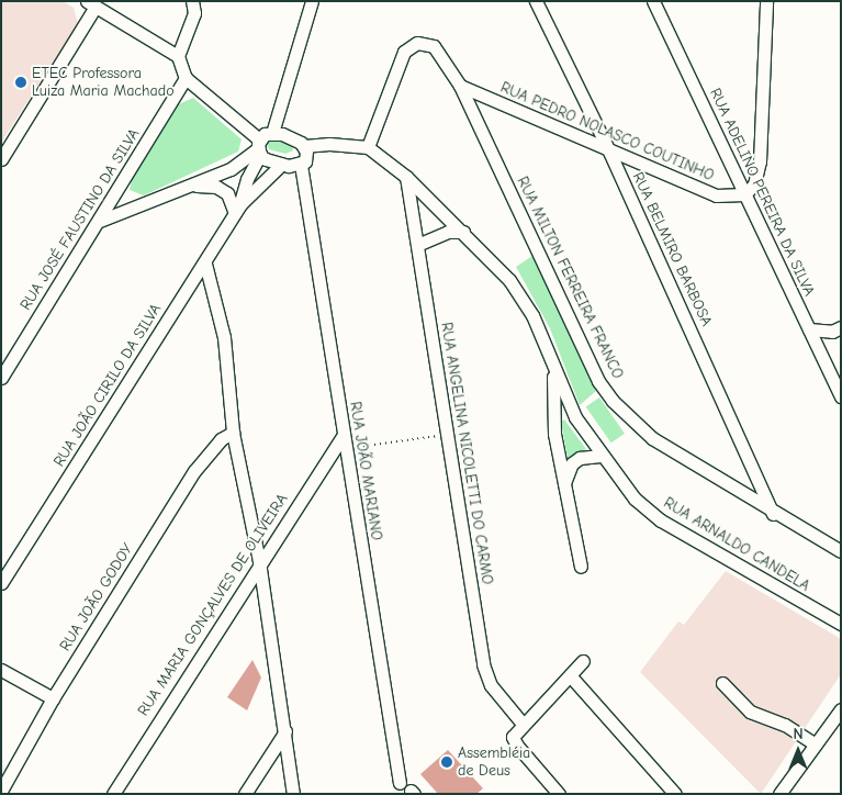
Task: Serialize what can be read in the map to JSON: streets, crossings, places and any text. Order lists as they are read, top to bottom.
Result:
{
  "streets": {
    "street": [
      "RUA PEDRO NOLASCO COUTINHO",
      "RUA ADELINO PEREIRA DA SILVA",
      "RUA JOSÉ FAUSTINO DA SILVA",
      "RUA BELMIRO BARBOSA",
      "RUA MILTON FERREIRA FRANCO",
      "RUA JOÃO CIRILO DA SILVA",
      "RUA ANGELINA NICOLETTI DO CARMO",
      "RUA JOÃO MARIANO",
      "RUA ARNALDO CANDELA",
      "RUA JOÃO GODOY",
      "RUA MARIA GONÇALVES DE OLIVEIRA"
    ]
  },
  "crossings": [
    ["RUA PEDRO NOLASCO COUTINHO", "RUA ADELINO PEREIRA DA SILVA"],
    ["RUA PEDRO NOLASCO COUTINHO", "RUA BELMIRO BARBOSA"],
    ["RUA PEDRO NOLASCO COUTINHO", "RUA MILTON FERREIRA FRANCO"],
    ["RUA BELMIRO BARBOSA", "RUA MILTON FERREIRA FRANCO"],
    ["RUA MILTON FERREIRA FRANCO", "RUA ARNALDO CANDELA"],
    ["RUA ANGELINA NICOLETTI DO CARMO", "RUA ARNALDO CANDELA"],
    ["RUA JOÃO MARIANO", "RUA MARIA GONÇALVES DE OLIVEIRA"]
  ],
  "places": ["ETEC Professora Luiza Maria Machado", "Assembléia de Deus"],
  "north": "top"
}
